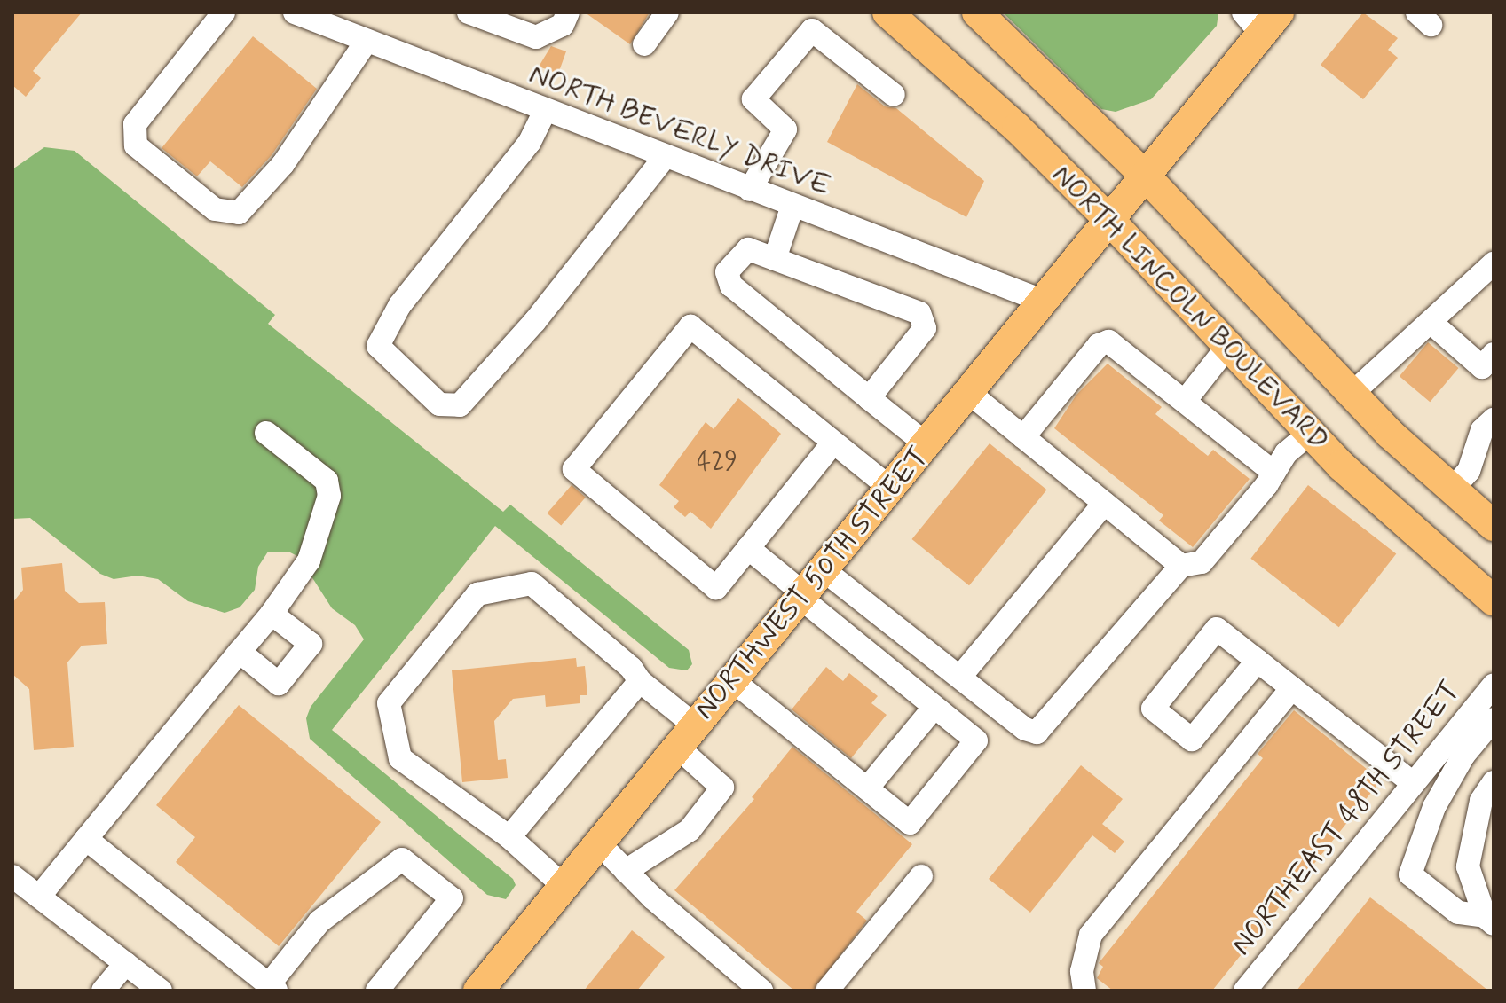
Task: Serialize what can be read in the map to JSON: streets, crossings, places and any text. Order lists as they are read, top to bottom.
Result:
{
  "streets": {
    "main road": ["NORTH LINCOLN BOULEVARD", "NORTHWEST 50TH STREET"],
    "street": ["NORTH BEVERLY DRIVE", "NORTHEAST 48TH STREET"]
  },
  "crossings": [
    ["NORTH BEVERLY DRIVE", "NORTHWEST 50TH STREET"],
    ["NORTH LINCOLN BOULEVARD", "NORTHWEST 50TH STREET"]
  ],
  "house_numbers": ["429"]
}
